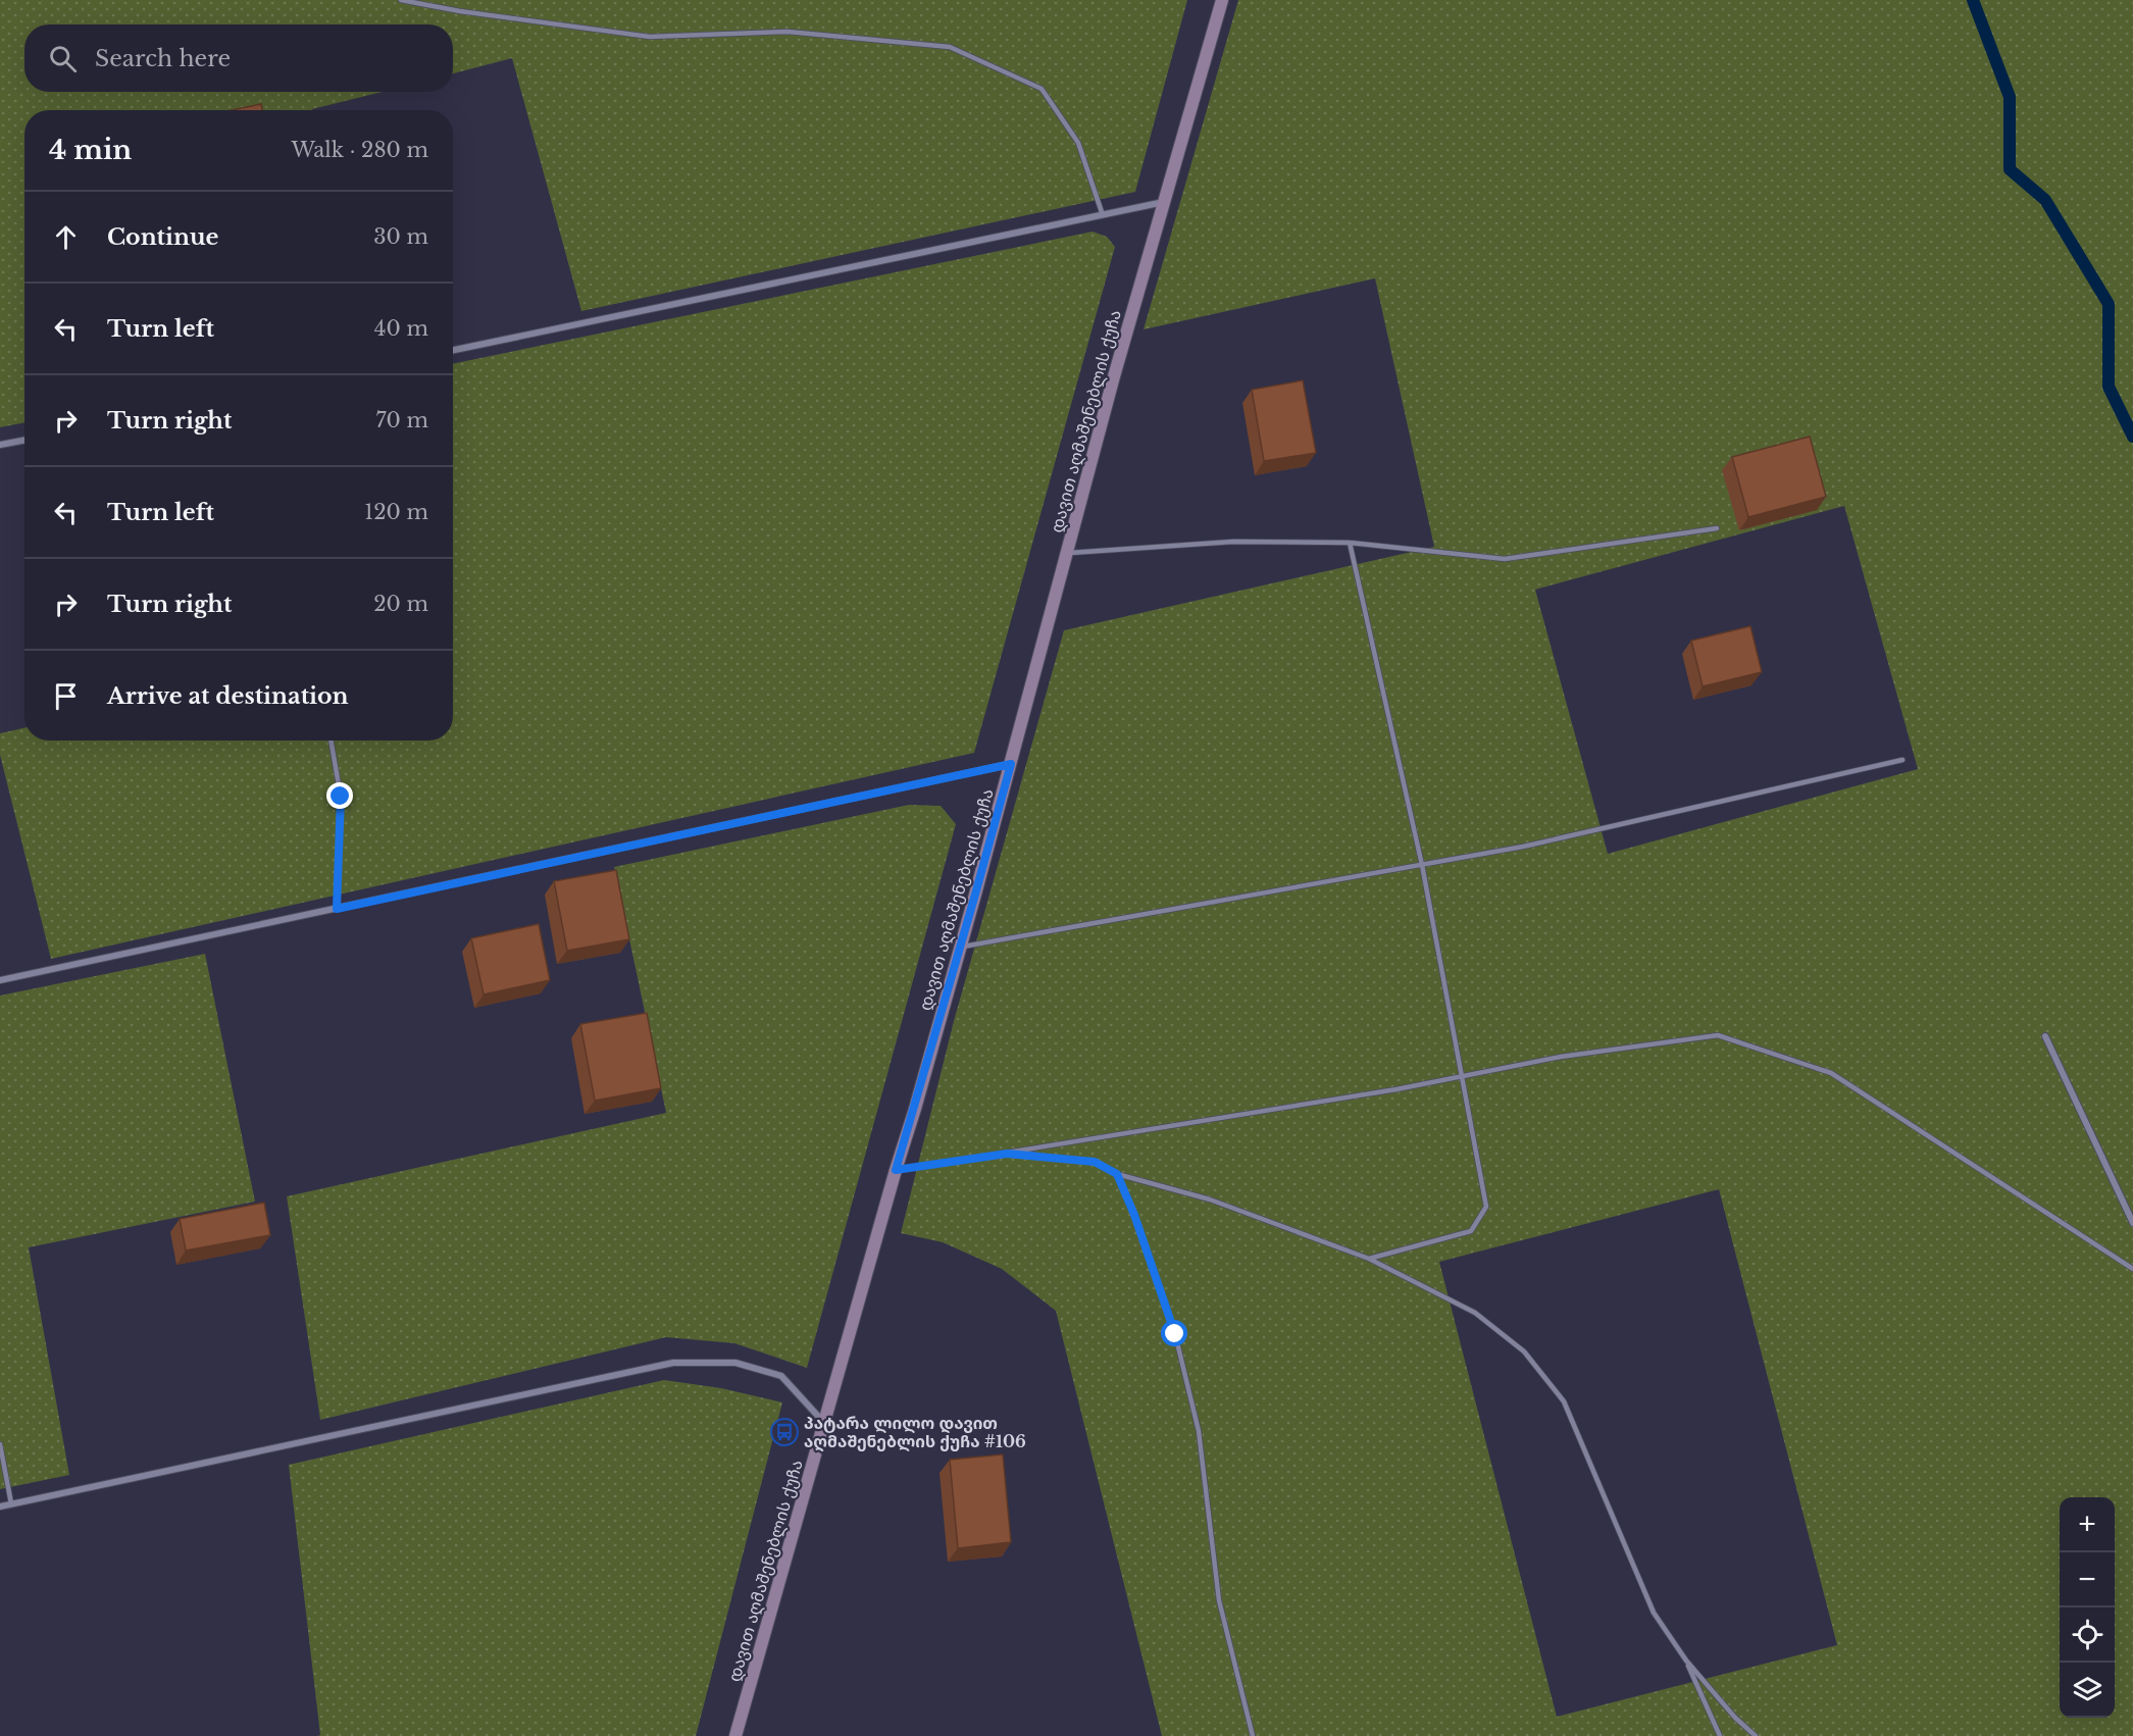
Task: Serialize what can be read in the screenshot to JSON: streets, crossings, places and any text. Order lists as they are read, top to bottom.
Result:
{
  "streets": {
    "street": ["დავით აღმაშენებლის ქუჩა"]
  },
  "places": {
    "bus stop": ["პატარა ლილო დავით აღმაშენებლის ქუჩა #106"]
  },
  "page": {
    "search": "Search here",
    "heading": ["4 min", "Walk · 280 m"],
    "list": [
      ["Continue", "30 m"],
      ["Turn left", "40 m"],
      ["Turn right", "70 m"],
      ["Turn left", "120 m"],
      ["Turn right", "20 m"],
      "Arrive at destination"
    ],
    "map_buttons": ["+", "−"]
  }
}
